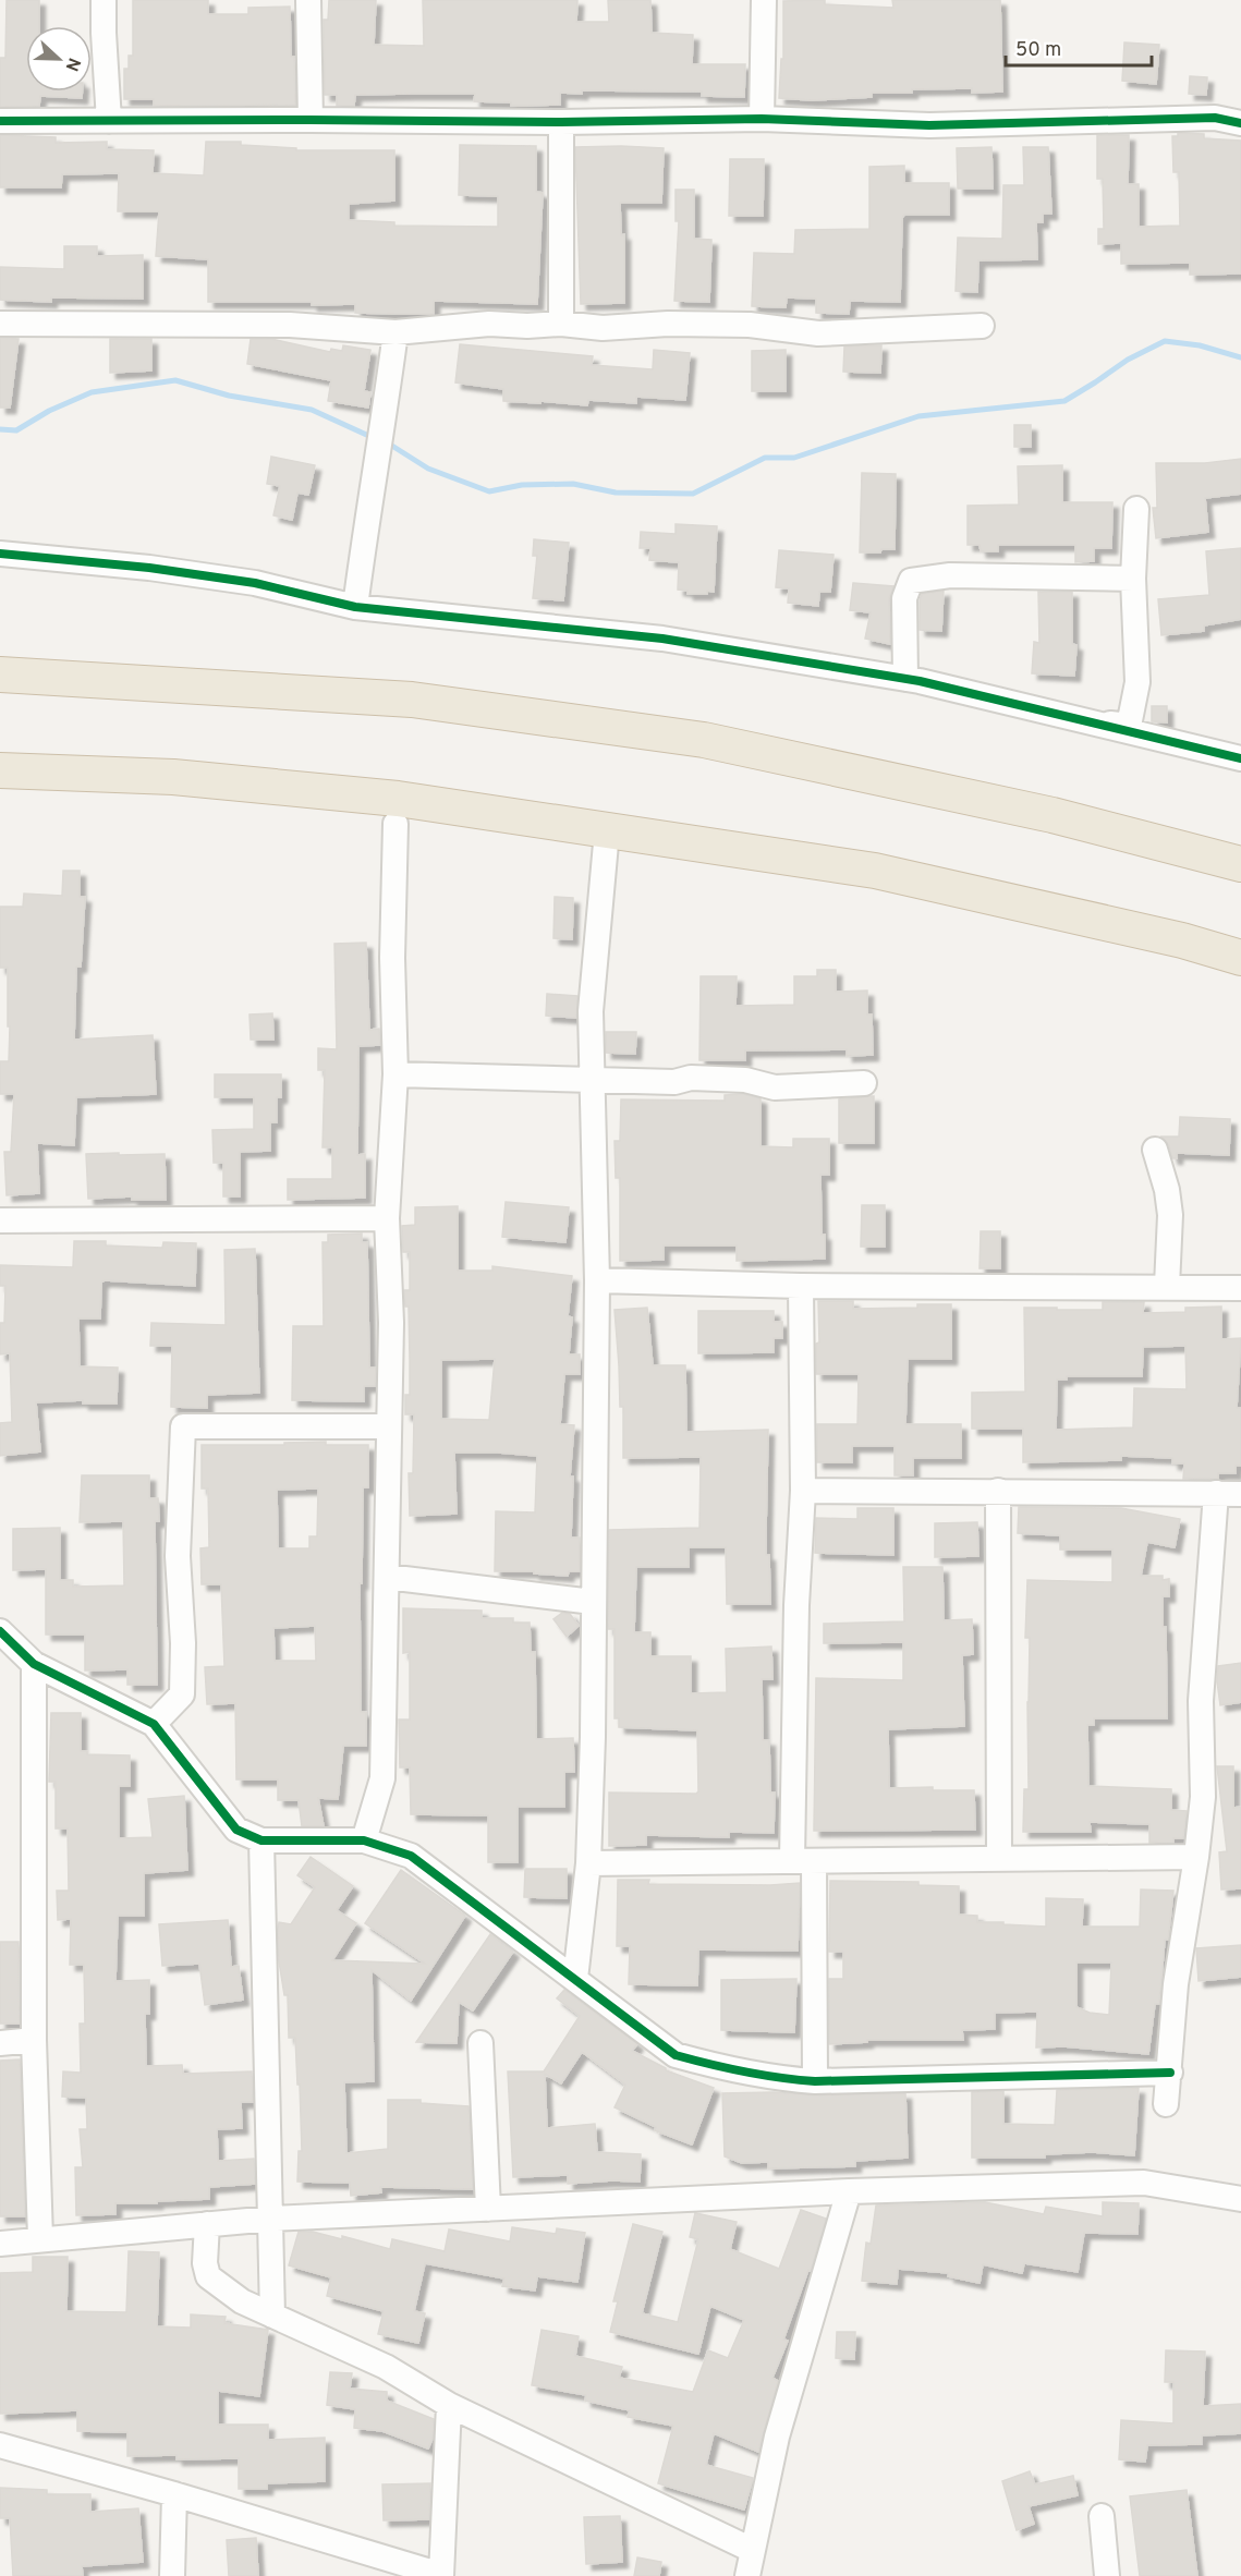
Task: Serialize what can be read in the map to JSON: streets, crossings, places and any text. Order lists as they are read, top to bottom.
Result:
{
  "scale_bar": "50 m",
  "north": "right"
}
